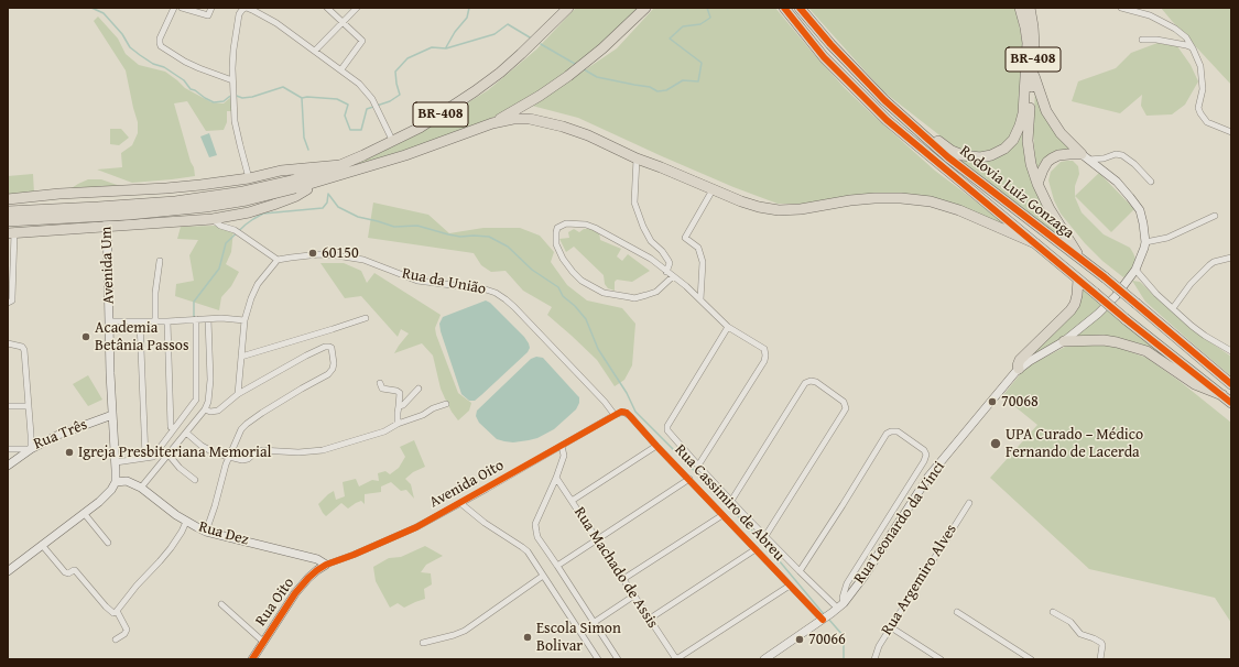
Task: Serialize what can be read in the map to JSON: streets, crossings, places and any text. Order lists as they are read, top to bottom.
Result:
{
  "streets": {
    "highway": ["BR-408", "Rodovia Luiz Gonzaga"],
    "street": [
      "Avenida Um",
      "Rua da União",
      "Rua Três",
      "Avenida Oito",
      "Rua Cassimiro de Abreu",
      "Rua Leonardo da Vinci",
      "Rua Dez",
      "Rua Machado de Assis",
      "Rua Argemiro Alves",
      "Rua Oito"
    ]
  },
  "crossings": [
    ["BR-408", "Rodovia Luiz Gonzaga"],
    ["Avenida Um", "Rua Três"],
    ["Rua da União", "Avenida Oito"],
    ["Rua da União", "Rua Cassimiro de Abreu"],
    ["Avenida Oito", "Rua Cassimiro de Abreu"],
    ["Avenida Oito", "Rua Dez"],
    ["Avenida Oito", "Rua Oito"],
    ["Rua Cassimiro de Abreu", "Rua Leonardo da Vinci"],
    ["Rua Dez", "Rua Oito"]
  ],
  "places": [
    "60150",
    "Academia Betânia Passos",
    "70068",
    "UPA Curado – Médico Fernando de Lacerda",
    "Igreja Presbiteriana Memorial",
    "Escola Simon Bolivar",
    "70066"
  ]
}
